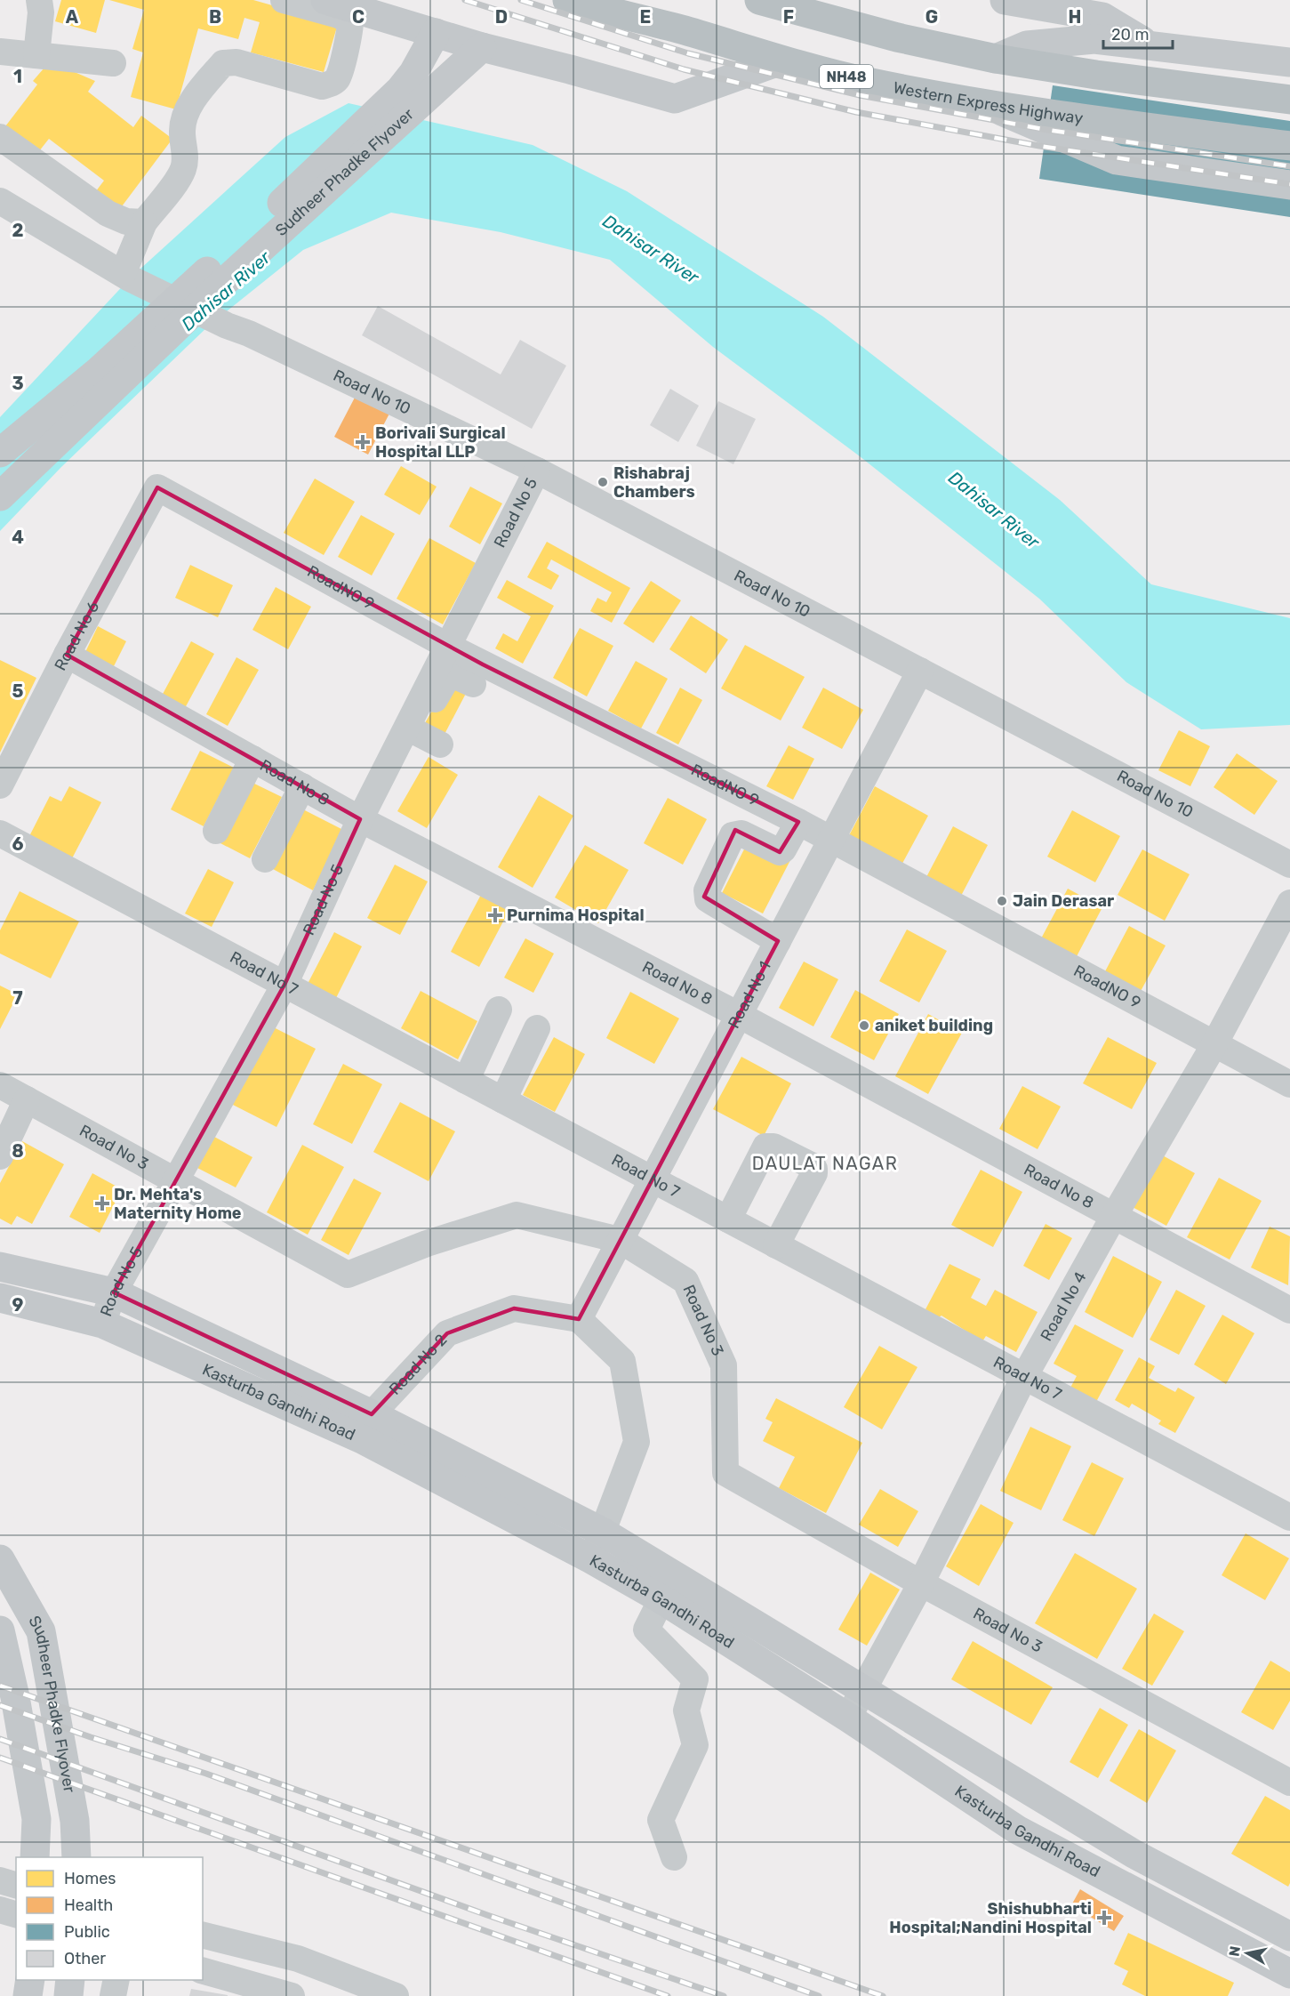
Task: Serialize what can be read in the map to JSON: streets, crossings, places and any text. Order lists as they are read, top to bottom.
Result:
{
  "streets": {
    "highway": ["NH48", "Western Express Highway"],
    "main road": ["Sudheer Phadke Flyover", "Kasturba Gandhi Road"],
    "street": [
      "Road No 10",
      "Road No 5",
      "RoadNO 9",
      "Road No 6",
      "Road No 8",
      "Road No 7",
      "Road No 1",
      "Road No 3",
      "Road No 4",
      "Road No 2"
    ]
  },
  "crossings": [
    ["Road No 10", "Road No 5"],
    ["Road No 10", "Road No 1"],
    ["Road No 5", "RoadNO 9"],
    ["Road No 5", "Road No 8"],
    ["Road No 5", "Road No 7"],
    ["Road No 5", "Road No 3"],
    ["Road No 5", "Kasturba Gandhi Road"],
    ["RoadNO 9", "Road No 6"],
    ["RoadNO 9", "Road No 1"],
    ["RoadNO 9", "Road No 4"],
    ["Road No 6", "Road No 8"],
    ["Road No 8", "Road No 1"],
    ["Road No 8", "Road No 4"],
    ["Road No 7", "Road No 1"],
    ["Road No 7", "Road No 4"],
    ["Road No 1", "Road No 3"],
    ["Road No 1", "Road No 2"],
    ["Road No 3", "Road No 4"],
    ["Road No 4", "Kasturba Gandhi Road"],
    ["Road No 2", "Kasturba Gandhi Road"]
  ],
  "districts": ["DAULAT NAGAR"],
  "water": ["Dahisar River"],
  "places": {
    "health": [
      "Borivali Surgical Hospital LLP",
      "Purnima Hospital",
      "Dr. Mehta's Maternity Home",
      "Shishubharti Hospital;Nandini Hospital"
    ],
    "other": ["Rishabraj Chambers", "Jain Derasar", "aniket building"]
  },
  "legend": [
    "Homes",
    "Health",
    "Public",
    "Other"
  ],
  "scale_bar": "20 m",
  "north": "left",
  "grid": {
    "columns": [
      "A",
      "B",
      "C",
      "D",
      "E",
      "F",
      "G",
      "H"
    ],
    "rows": [
      "1",
      "2",
      "3",
      "4",
      "5",
      "6",
      "7",
      "8",
      "9"
    ]
  }
}
